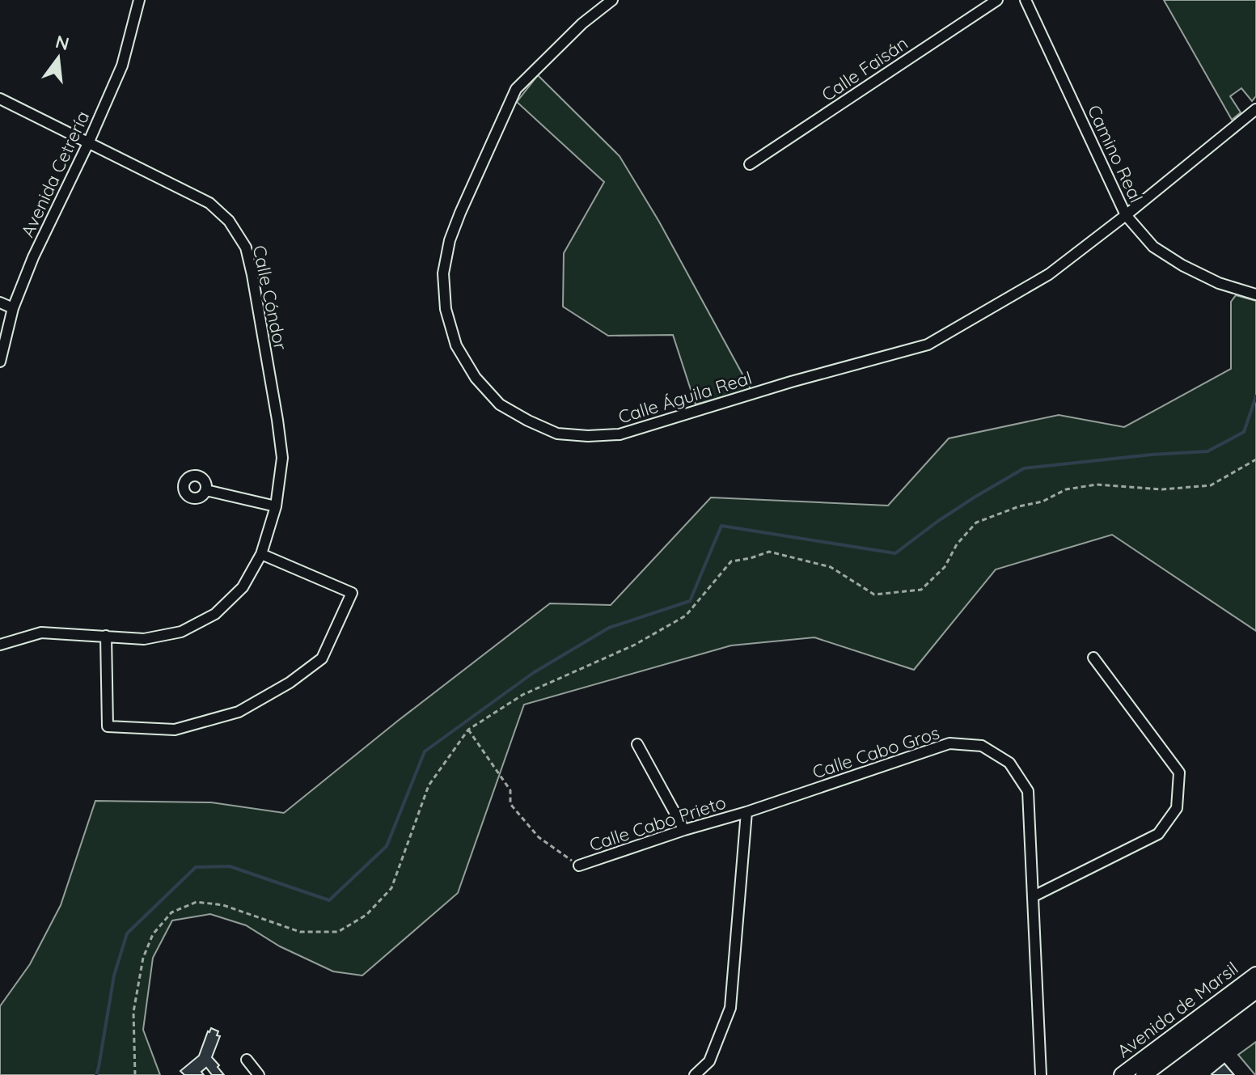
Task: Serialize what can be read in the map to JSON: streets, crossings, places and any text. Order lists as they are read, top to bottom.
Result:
{
  "streets": {
    "street": [
      "Calle Faisán",
      "Camino Real",
      "Avenida Cetrería",
      "Calle Cóndor",
      "Calle Águila Real",
      "Calle Cabo Gros",
      "Calle Cabo Prieto",
      "Avenida de Marsil"
    ]
  },
  "crossings": [
    ["Camino Real", "Calle Águila Real"],
    ["Avenida Cetrería", "Calle Cóndor"],
    ["Calle Cabo Gros", "Calle Cabo Prieto"]
  ],
  "north": "top"
}
